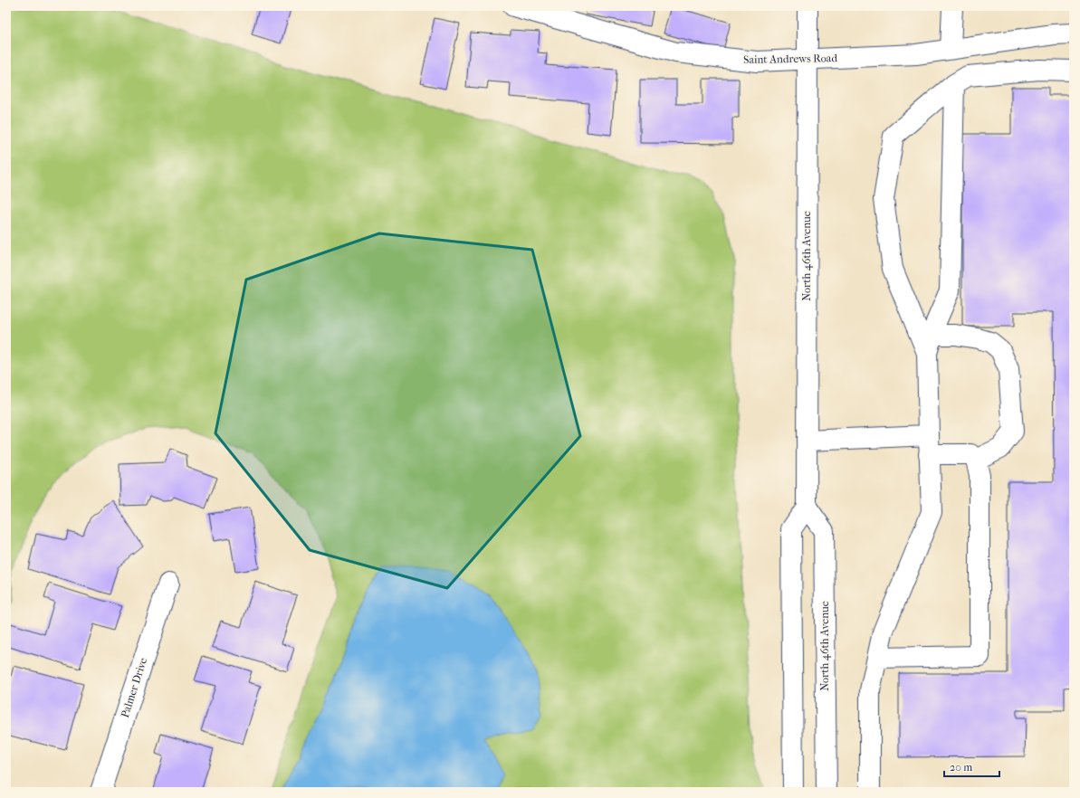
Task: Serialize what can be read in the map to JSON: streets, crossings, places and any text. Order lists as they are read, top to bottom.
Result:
{
  "streets": {
    "street": ["Saint Andrews Road", "North 46th Avenue", "Palmer Drive"]
  },
  "crossings": [
    ["Saint Andrews Road", "North 46th Avenue"]
  ],
  "scale_bar": "20 m"
}
